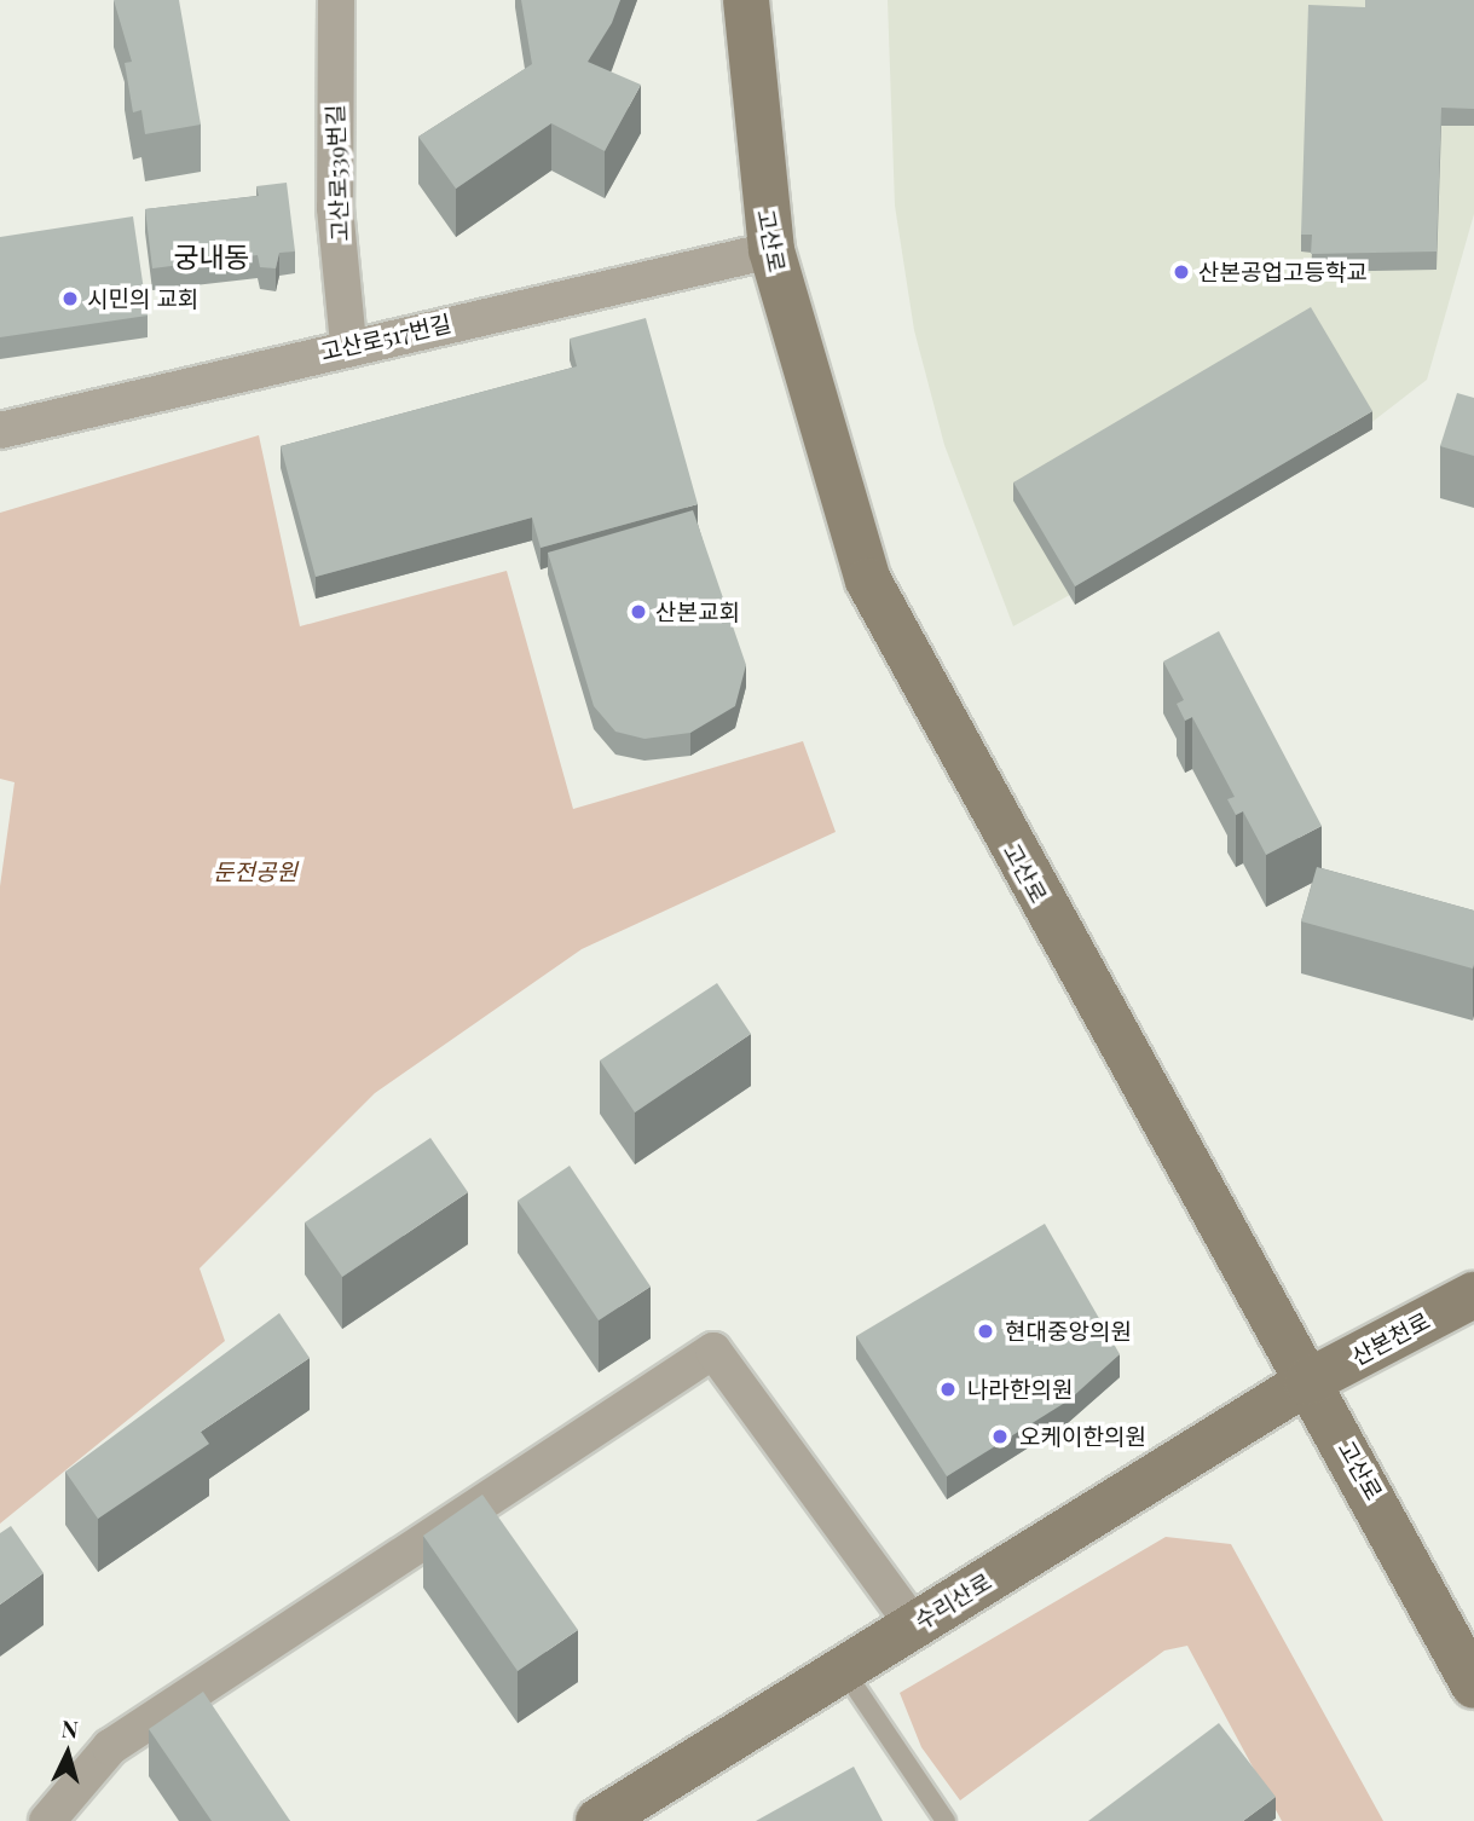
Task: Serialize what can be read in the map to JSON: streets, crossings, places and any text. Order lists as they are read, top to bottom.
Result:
{
  "streets": {
    "street": [
      "고산로539번길",
      "고산로",
      "고산로517번길",
      "산본천로",
      "수리산로"
    ]
  },
  "crossings": [
    ["고산로539번길", "고산로517번길"],
    ["고산로", "고산로517번길"],
    ["고산로", "산본천로"],
    ["고산로", "수리산로"],
    ["산본천로", "수리산로"]
  ],
  "districts": ["궁내동"],
  "parks": ["둔전공원"],
  "places": [
    "산본공업고등학교",
    "시민의 교회",
    "산본교회",
    "현대중앙의원",
    "나라한의원",
    "오케이한의원"
  ],
  "north": "top"
}
